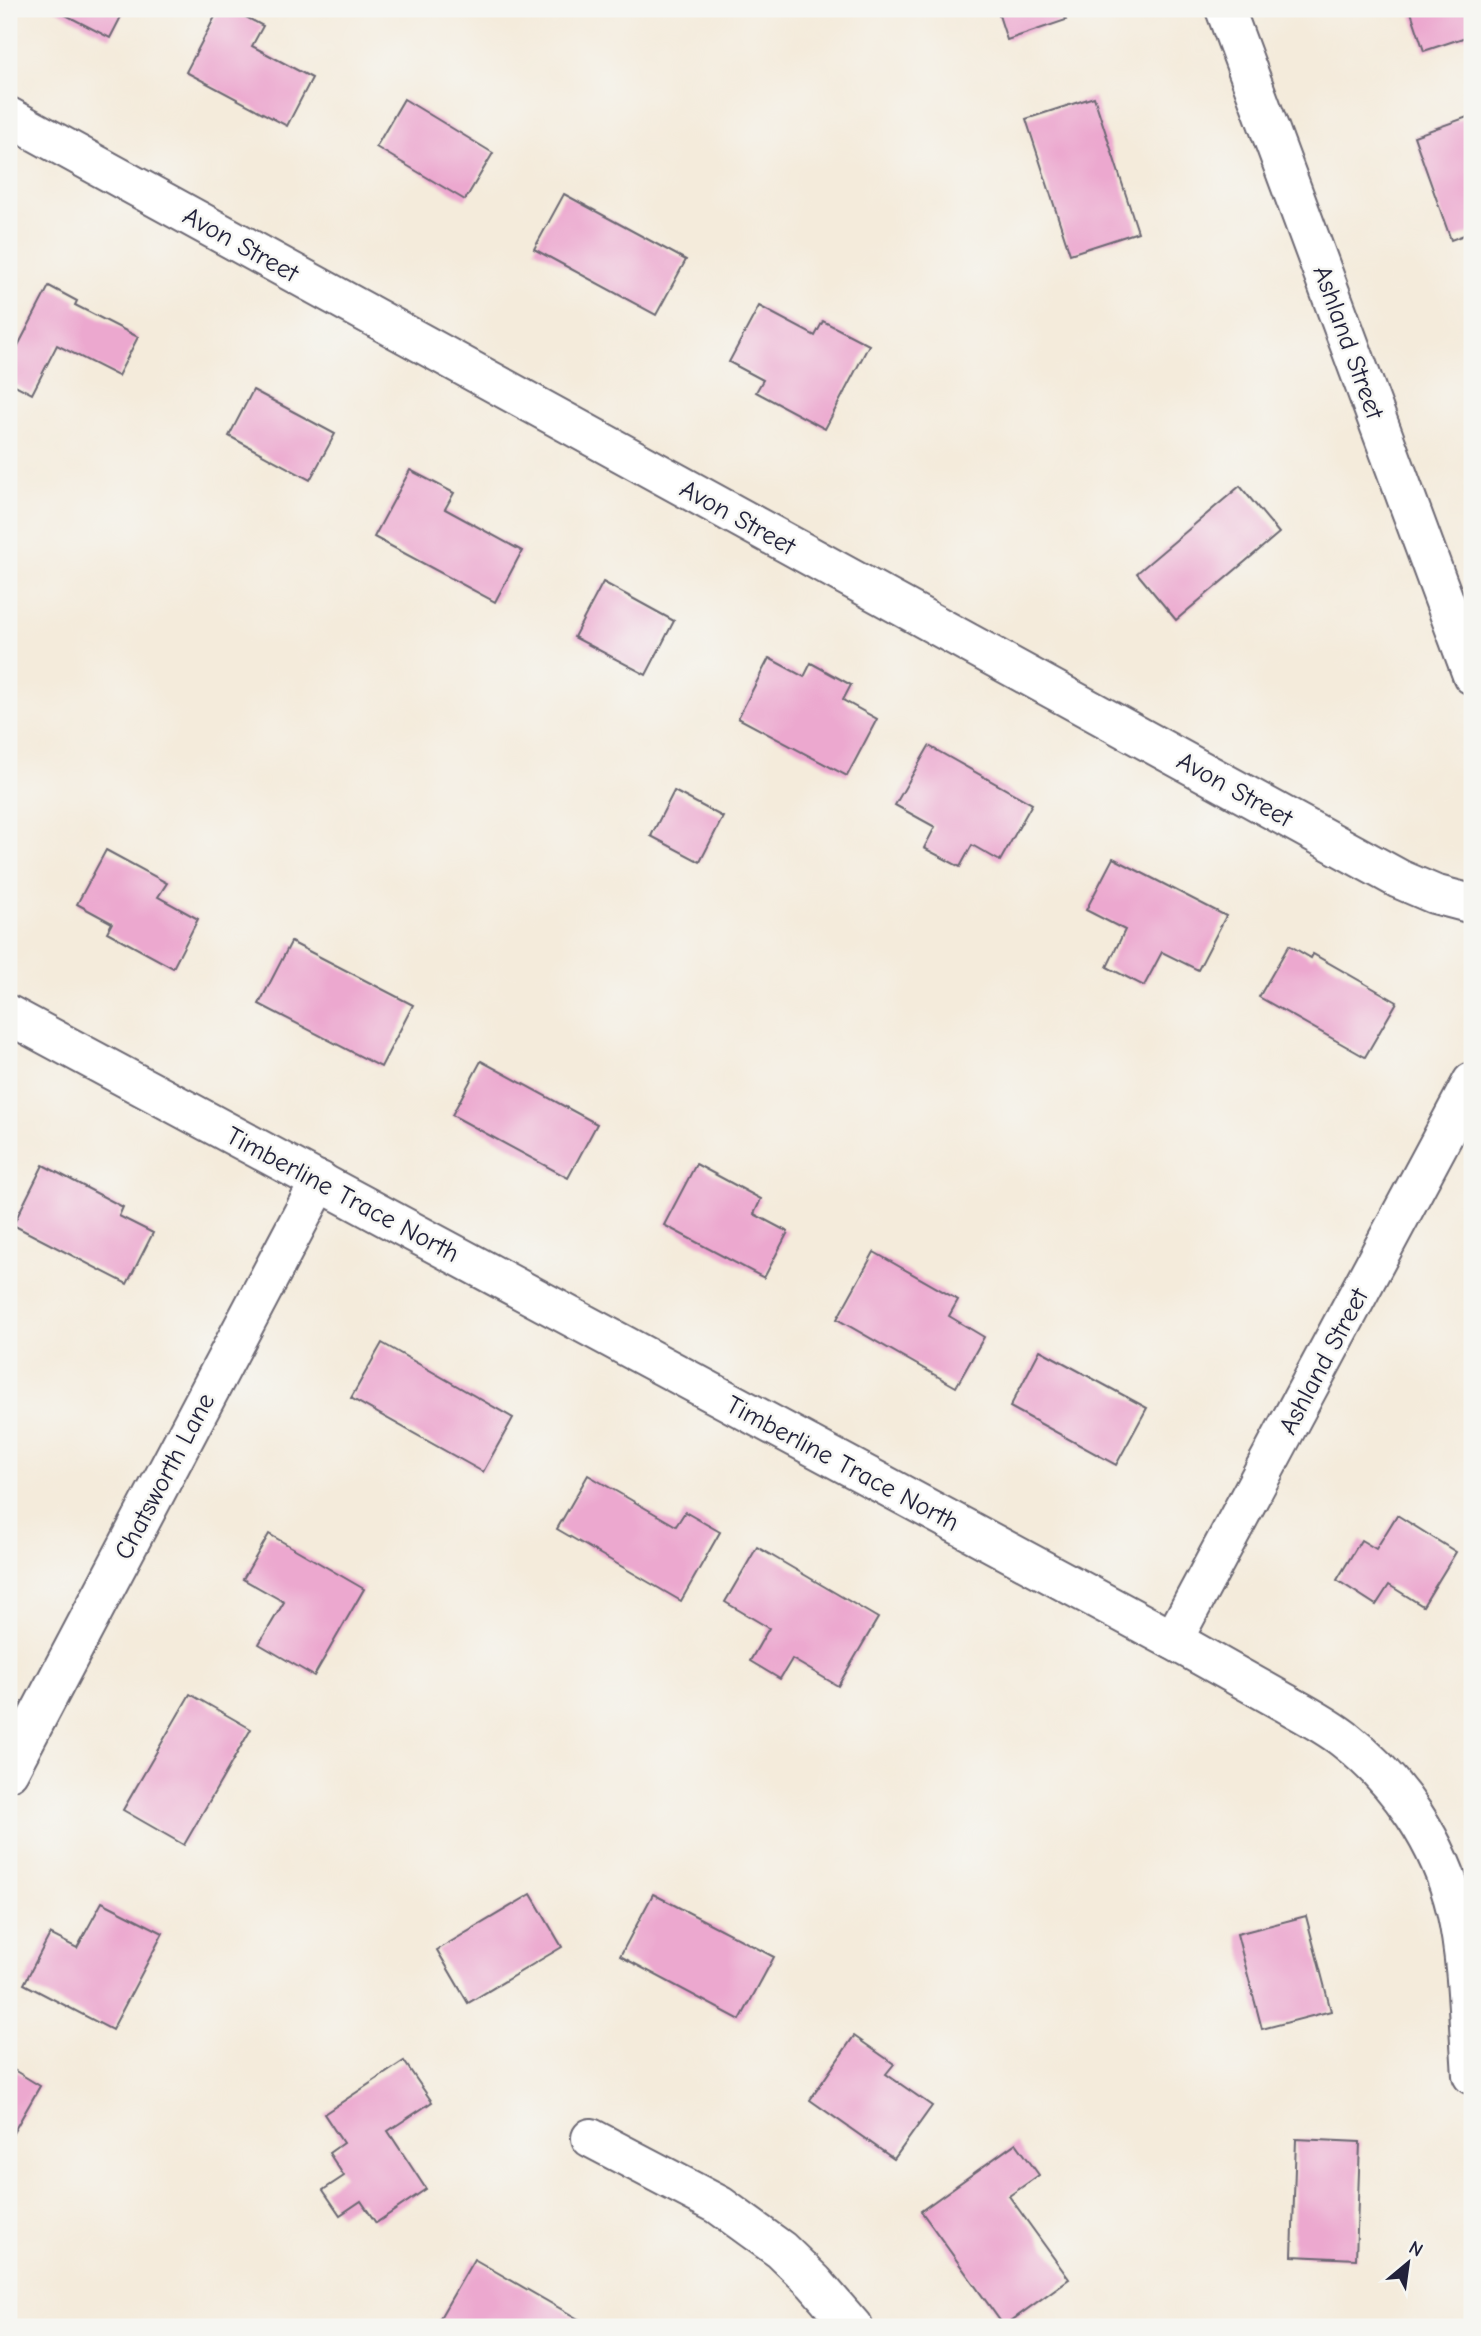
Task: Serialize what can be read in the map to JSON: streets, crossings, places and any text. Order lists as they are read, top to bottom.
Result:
{
  "streets": {
    "street": [
      "Avon Street",
      "Ashland Street",
      "Timberline Trace North",
      "Chatsworth Lane"
    ]
  },
  "crossings": [
    ["Ashland Street", "Timberline Trace North"],
    ["Timberline Trace North", "Chatsworth Lane"]
  ],
  "north": "top right"
}
